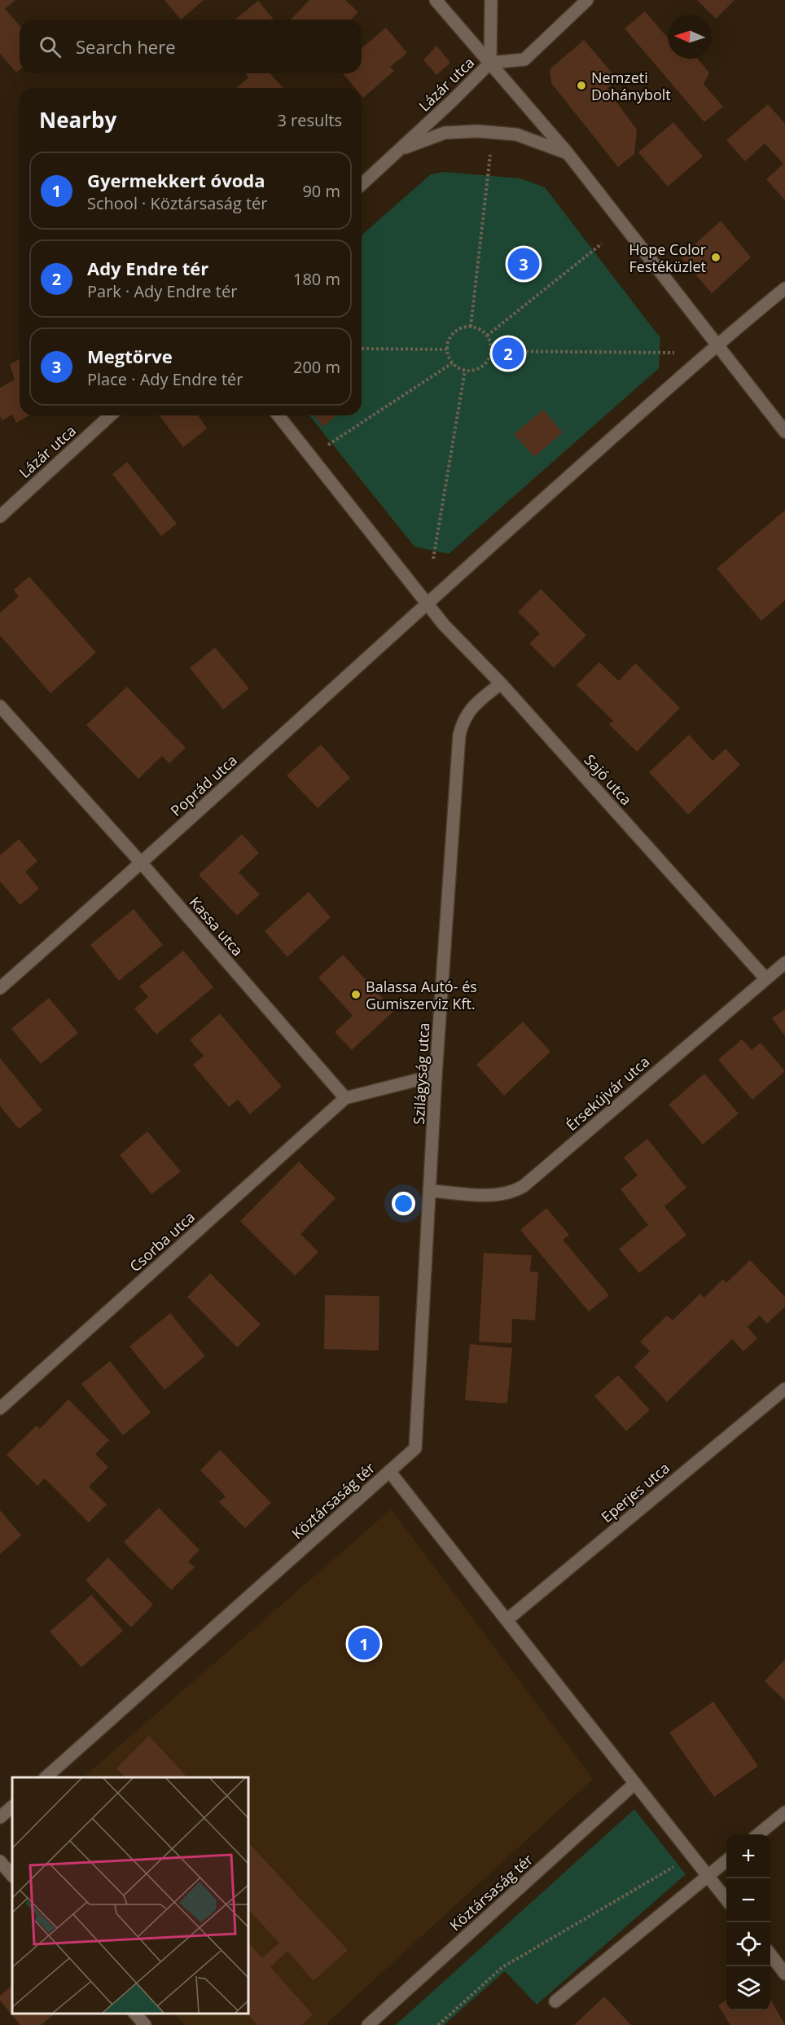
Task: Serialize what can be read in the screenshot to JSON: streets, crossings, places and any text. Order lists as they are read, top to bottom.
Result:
{
  "streets": {
    "street": [
      "Lázár utca",
      "Sajó utca",
      "Poprád utca",
      "Kassa utca",
      "Szilágyság utca",
      "Érsekújvár utca",
      "Csorba utca",
      "Eperjes utca",
      "Köztársaság tér"
    ]
  },
  "crossings": [
    ["Sajó utca", "Poprád utca"],
    ["Sajó utca", "Szilágyság utca"],
    ["Sajó utca", "Érsekújvár utca"],
    ["Poprád utca", "Kassa utca"],
    ["Kassa utca", "Csorba utca"],
    ["Szilágyság utca", "Érsekújvár utca"],
    ["Szilágyság utca", "Köztársaság tér"],
    ["Eperjes utca", "Köztársaság tér"]
  ],
  "places": ["Nemzeti Dohánybolt", "Hope Color Festéküzlet", "Balassa Autó- és Gumiszerviz Kft."],
  "north": "left",
  "page": {
    "search": "Search here",
    "heading": ["Nearby", "3 results"],
    "list": [
      {
        "mark": "1",
        "name": "Gyermekkert óvoda",
        "note": "School · Köztársaság tér",
        "value": "90 m"
      },
      {
        "mark": "2",
        "name": "Ady Endre tér",
        "note": "Park · Ady Endre tér",
        "value": "180 m"
      },
      {
        "mark": "3",
        "name": "Megtörve",
        "note": "Place · Ady Endre tér",
        "value": "200 m"
      }
    ],
    "pins": ["3", "2", "1"],
    "map_buttons": ["+", "−"]
  }
}
